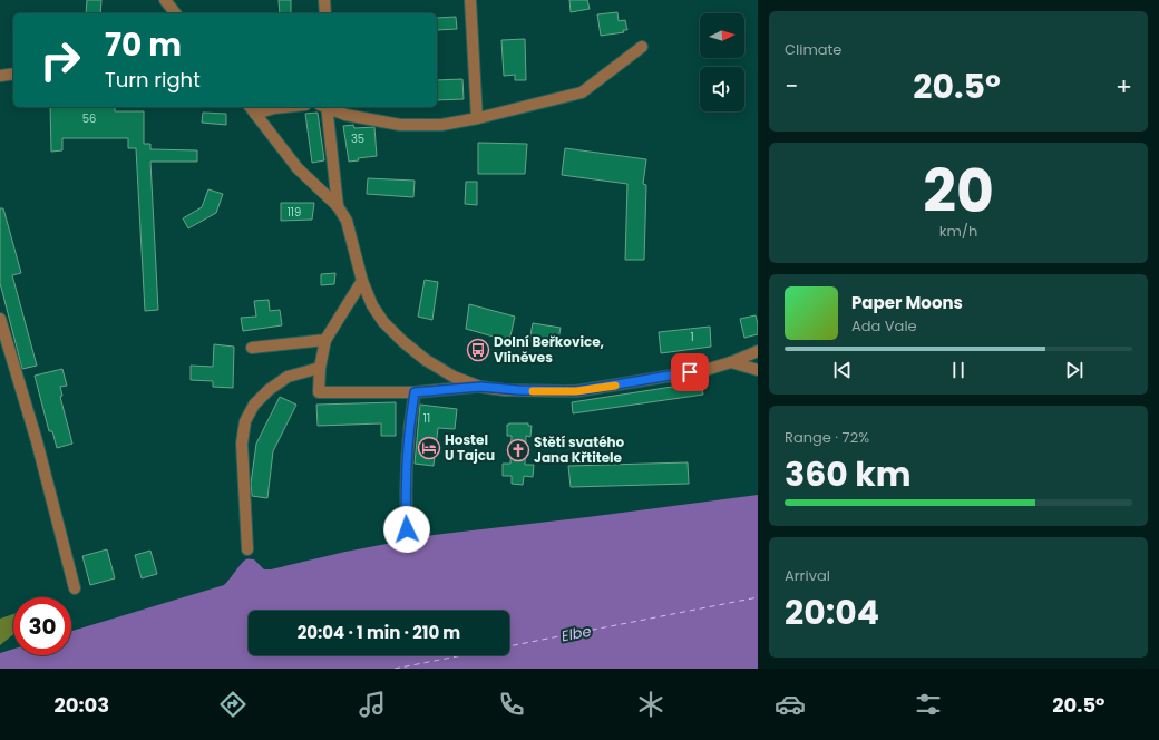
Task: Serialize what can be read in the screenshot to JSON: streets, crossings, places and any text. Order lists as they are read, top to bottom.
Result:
{
  "water": ["Elbe"],
  "places": {
    "bus stop": ["Dolní Beřkovice, Vliněves"],
    "hotel": ["Hostel U Tajcu"],
    "church": ["Stětí svatého Jana Křtitele"]
  },
  "house_numbers": [
    "56",
    "35",
    "119",
    "1",
    "11"
  ],
  "north": "right",
  "page": {
    "tile": [
      "Climate",
      ["20", "km/h"],
      ["Range · 72%", "360 km"],
      ["Arrival", "20:04"]
    ],
    "turn": ["70 m", "Turn right"],
    "heat": ["−", "20.5°", "+"],
    "song": ["Paper Moons", "Ada Vale"],
    "limit": "30",
    "trip": "20:04 · 1 min · 210 m",
    "tabs": ["20:03", "20.5°"]
  }
}
